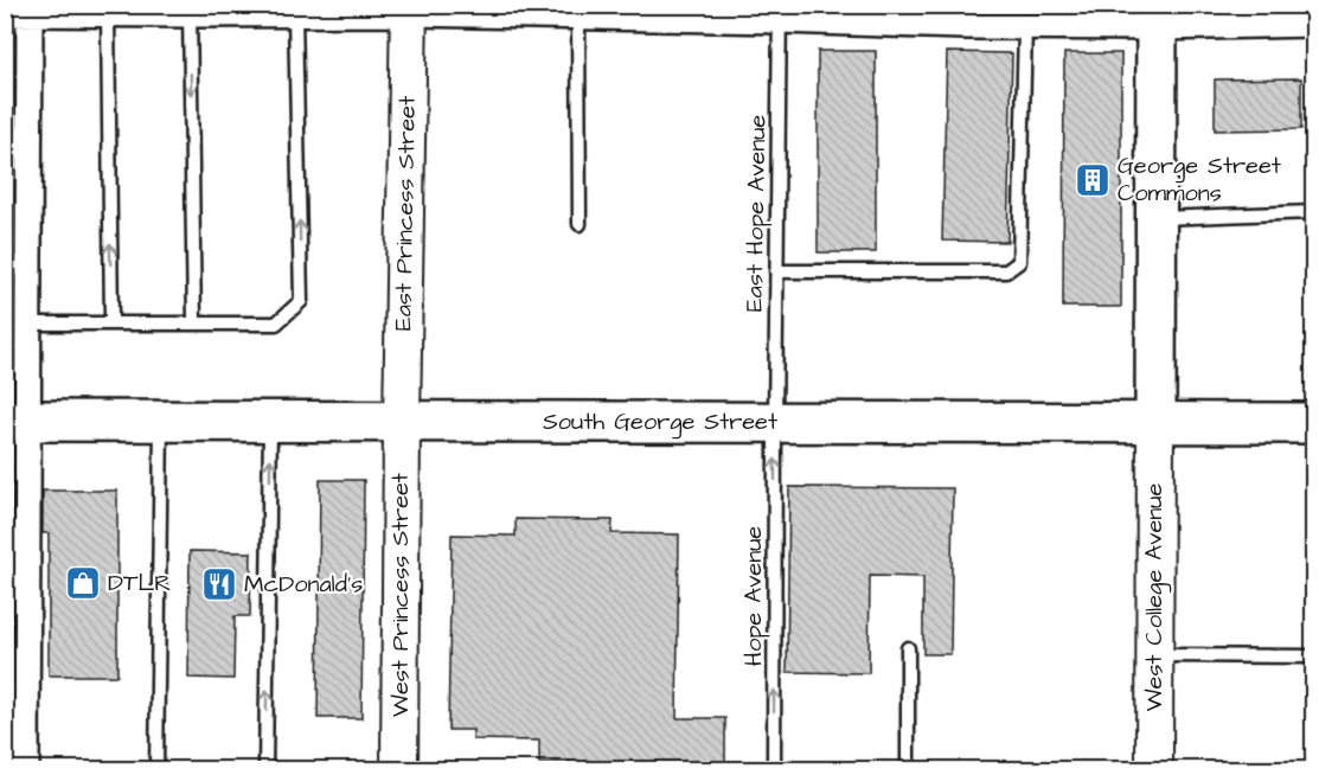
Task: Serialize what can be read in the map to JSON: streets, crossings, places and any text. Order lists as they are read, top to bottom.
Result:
{
  "streets": {
    "main road": ["South George Street"],
    "street": ["East Princess Street", "West Princess Street", "West College Avenue"],
    "lane": ["East Hope Avenue", "Hope Avenue"]
  },
  "crossings": [
    ["East Princess Street", "South George Street"],
    ["East Princess Street", "West Princess Street"],
    ["East Hope Avenue", "South George Street"],
    ["East Hope Avenue", "Hope Avenue"],
    ["South George Street", "West Princess Street"],
    ["South George Street", "Hope Avenue"],
    ["South George Street", "West College Avenue"]
  ],
  "one_way": ["Hope Avenue"],
  "places": {
    "building": ["George Street Commons"],
    "shop": ["DTLR"],
    "restaurant": ["McDonald's"]
  }
}
